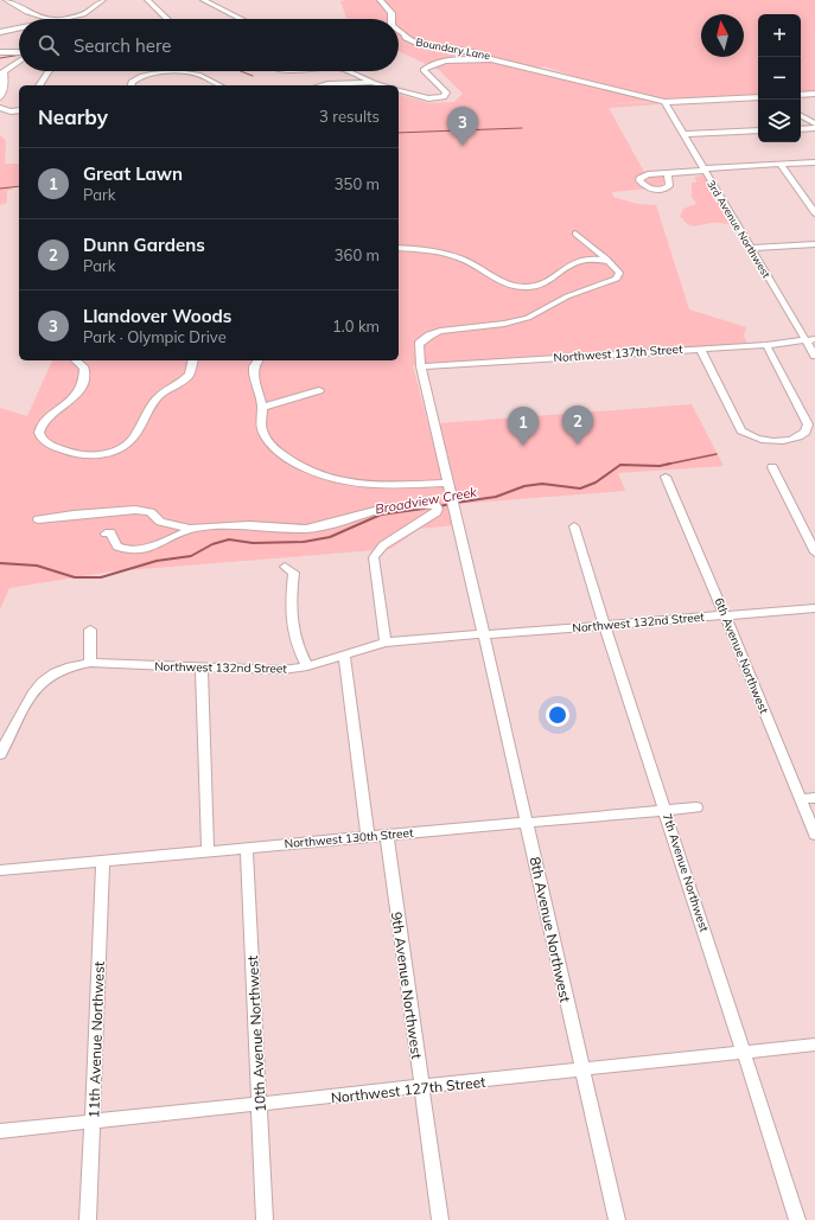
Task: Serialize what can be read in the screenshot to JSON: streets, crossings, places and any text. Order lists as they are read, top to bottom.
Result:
{
  "streets": {
    "street": [
      "Boundary Lane",
      "3rd Avenue Northwest",
      "Northwest 137th Street",
      "Northwest 132nd Street",
      "6th Avenue Northwest",
      "Northwest 130th Street",
      "7th Avenue Northwest",
      "8th Avenue Northwest",
      "9th Avenue Northwest",
      "10th Avenue Northwest",
      "11th Avenue Northwest",
      "Northwest 127th Street"
    ]
  },
  "crossings": [
    ["Boundary Lane", "3rd Avenue Northwest"],
    ["3rd Avenue Northwest", "Northwest 137th Street"],
    ["Northwest 137th Street", "8th Avenue Northwest"],
    ["Northwest 132nd Street", "6th Avenue Northwest"],
    ["Northwest 132nd Street", "7th Avenue Northwest"],
    ["Northwest 132nd Street", "8th Avenue Northwest"],
    ["Northwest 130th Street", "7th Avenue Northwest"],
    ["Northwest 130th Street", "8th Avenue Northwest"],
    ["Northwest 130th Street", "9th Avenue Northwest"],
    ["Northwest 130th Street", "10th Avenue Northwest"],
    ["Northwest 130th Street", "11th Avenue Northwest"],
    ["7th Avenue Northwest", "Northwest 127th Street"],
    ["8th Avenue Northwest", "Northwest 127th Street"],
    ["9th Avenue Northwest", "Northwest 127th Street"],
    ["10th Avenue Northwest", "Northwest 127th Street"],
    ["11th Avenue Northwest", "Northwest 127th Street"]
  ],
  "water": ["Broadview Creek"],
  "north": "top",
  "page": {
    "map_buttons": ["+", "−"],
    "search": "Search here",
    "heading": ["Nearby", "3 results"],
    "pins": ["3", "2", "1"],
    "list": [
      {
        "mark": "1",
        "name": "Great Lawn",
        "note": "Park",
        "value": "350 m"
      },
      {
        "mark": "2",
        "name": "Dunn Gardens",
        "note": "Park",
        "value": "360 m"
      },
      {
        "mark": "3",
        "name": "Llandover Woods",
        "note": "Park · Olympic Drive",
        "value": "1.0 km"
      }
    ]
  }
}
